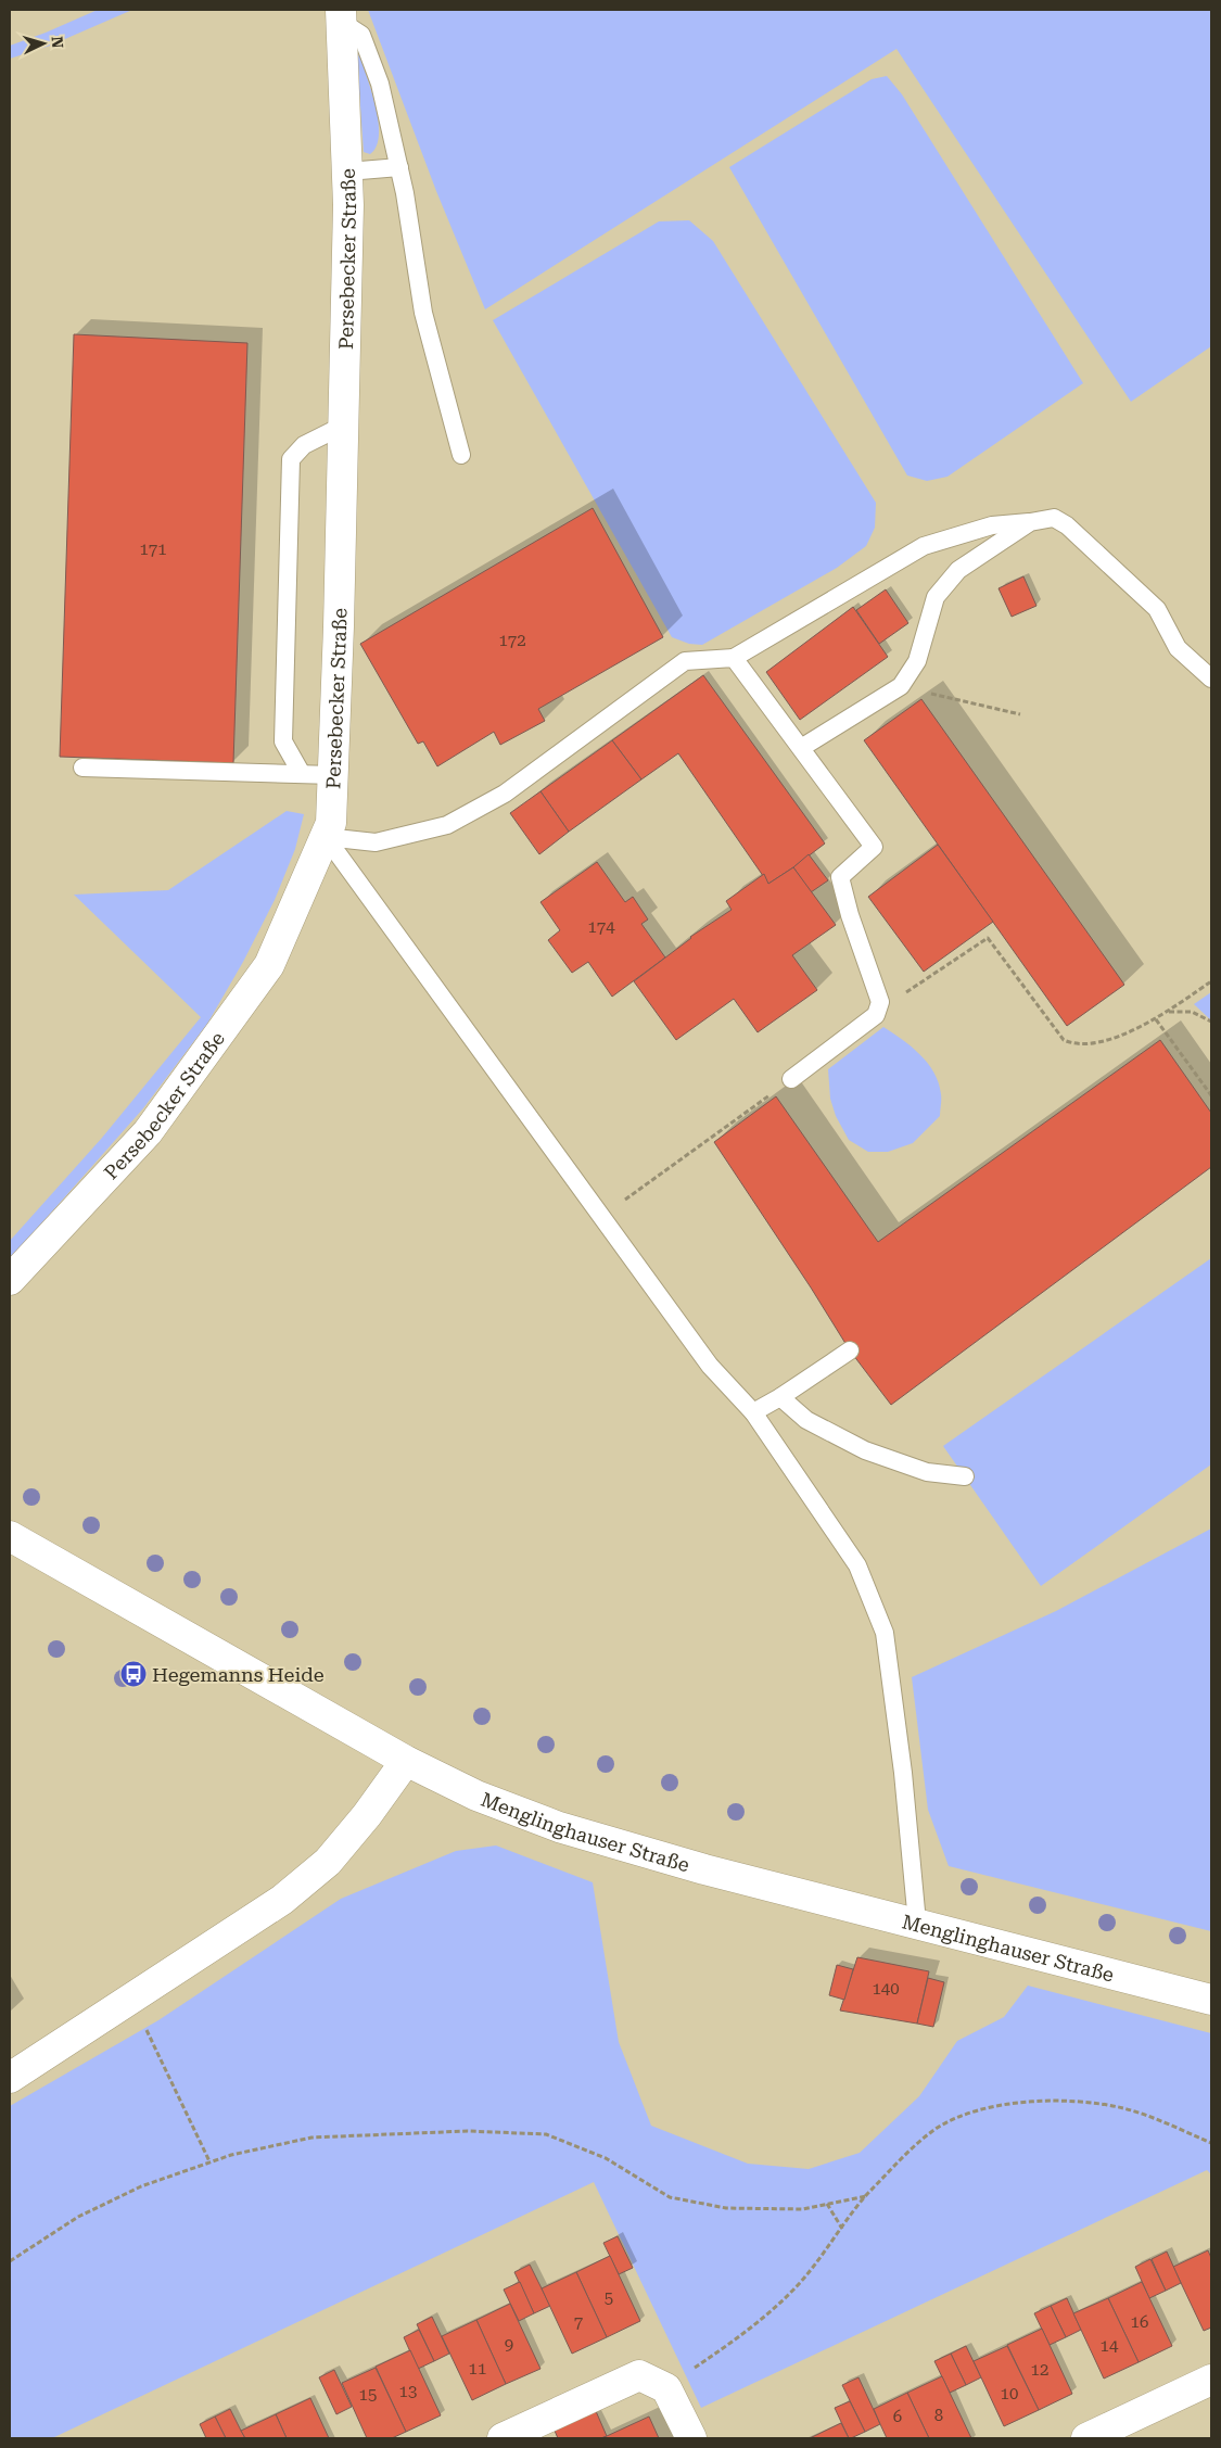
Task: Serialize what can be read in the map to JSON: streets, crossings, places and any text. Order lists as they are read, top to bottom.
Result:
{
  "streets": {
    "street": ["Persebecker Straße", "Menglinghauser Straße"]
  },
  "places": {
    "bus stop": ["Hegemanns Heide"]
  },
  "house_numbers": [
    "171",
    "172",
    "174",
    "140",
    "5",
    "7",
    "16",
    "9",
    "14",
    "11",
    "12",
    "13",
    "10",
    "15",
    "8",
    "6"
  ],
  "north": "right"
}
